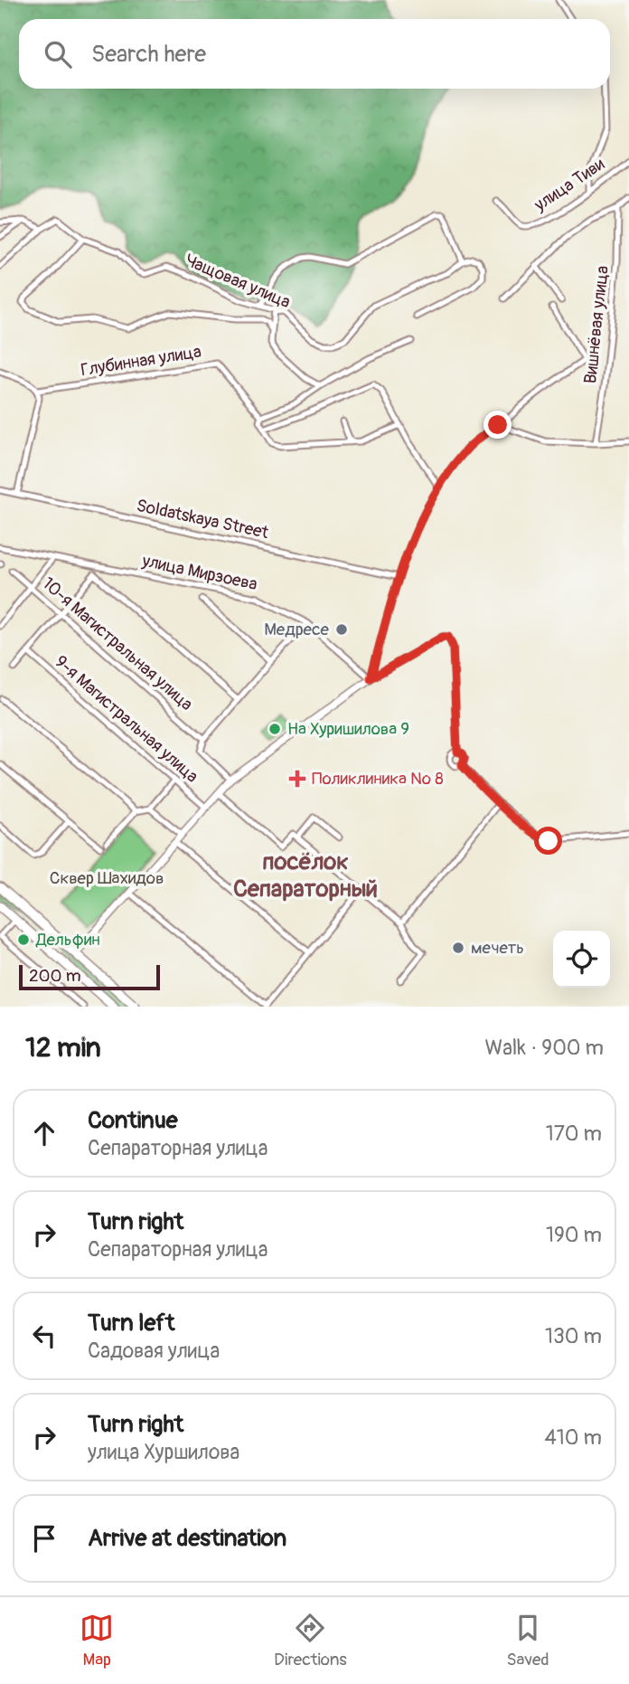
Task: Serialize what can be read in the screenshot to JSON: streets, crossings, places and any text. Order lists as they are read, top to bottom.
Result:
{
  "streets": {
    "street": [
      "улица Тиви",
      "Чащовая улица",
      "Вишнёвая улица",
      "Глубинная улица",
      "Soldatskaya Street",
      "улица Мирзоева",
      "10-я Магистральная улица",
      "9-я Магистральная улица"
    ]
  },
  "districts": ["посёлок Сепараторный"],
  "parks": ["Сквер Шахидов"],
  "places": {
    "other": [
      "Медресе",
      "На Хуришилова 9",
      "Дельфин",
      "мечеть"
    ],
    "health": ["Поликлиника № 8"]
  },
  "scale_bar": "200 m",
  "page": {
    "search": "Search here",
    "scale": "200 m",
    "heading": ["12 min", "Walk · 900 m"],
    "list": [
      ["Continue", "Сепараторная улица", "170 m"],
      ["Turn right", "Сепараторная улица", "190 m"],
      ["Turn left", "Садовая улица", "130 m"],
      ["Turn right", "улица Хуршилова", "410 m"],
      "Arrive at destination"
    ],
    "nav": ["Map", "Directions", "Saved"]
  }
}
